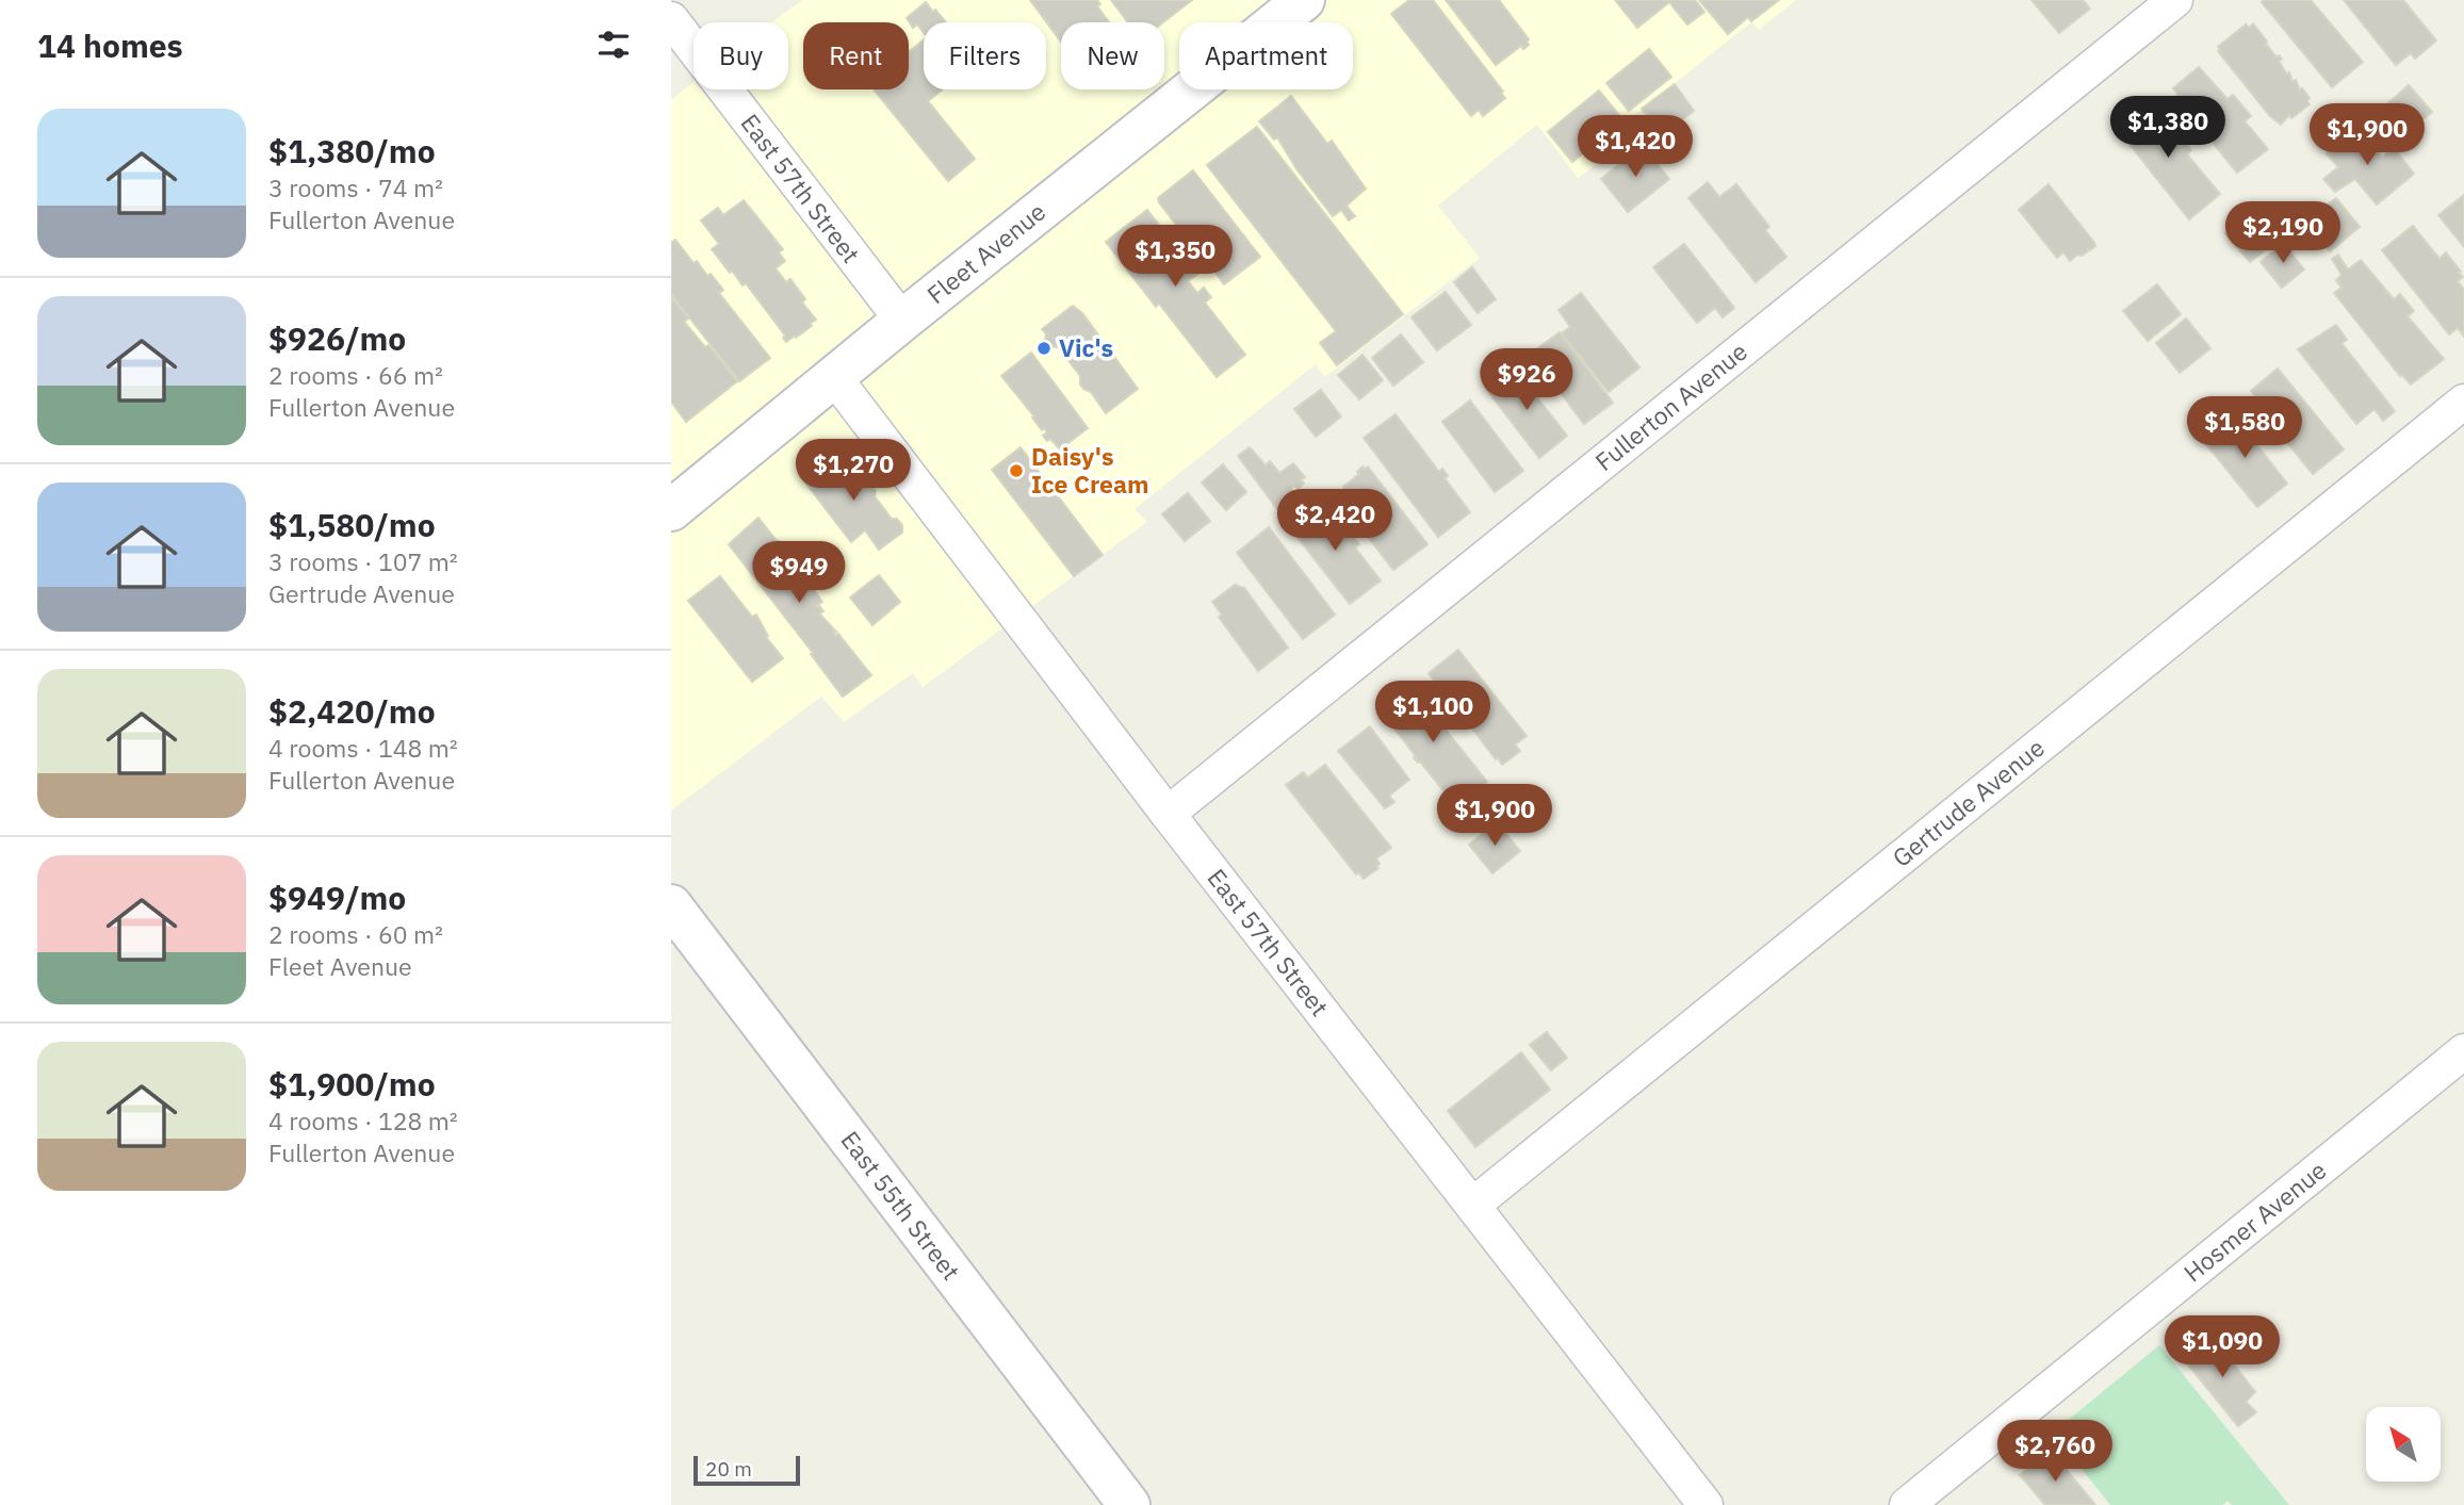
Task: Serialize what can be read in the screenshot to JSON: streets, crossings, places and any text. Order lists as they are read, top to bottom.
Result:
{
  "streets": {
    "street": [
      "East 57th Street",
      "Fleet Avenue",
      "Fullerton Avenue",
      "Gertrude Avenue",
      "East 55th Street",
      "Hosmer Avenue"
    ]
  },
  "crossings": [
    ["East 57th Street", "Fleet Avenue"],
    ["East 57th Street", "Fullerton Avenue"],
    ["East 57th Street", "Gertrude Avenue"]
  ],
  "places": ["Vic's", "Daisy's Ice Cream"],
  "scale_bar": "20 m",
  "north": "top left",
  "page": {
    "heading": "14 homes",
    "chip": [
      "Buy",
      "Rent",
      "Filters",
      "New",
      "Apartment"
    ],
    "list": [
      {
        "name": "$1,380/mo",
        "note": "3 rooms · 74 m² · Fullerton Avenue"
      },
      {
        "name": "$926/mo",
        "note": "2 rooms · 66 m² · Fullerton Avenue"
      },
      {
        "name": "$1,580/mo",
        "note": "3 rooms · 107 m² · Gertrude Avenue"
      },
      {
        "name": "$2,420/mo",
        "note": "4 rooms · 148 m² · Fullerton Avenue"
      },
      {
        "name": "$949/mo",
        "note": "2 rooms · 60 m² · Fleet Avenue"
      },
      {
        "name": "$1,900/mo",
        "note": "4 rooms · 128 m² · Fullerton Avenue"
      }
    ],
    "price": [
      "$1,380",
      "$1,900",
      "$1,420",
      "$2,190",
      "$1,350",
      "$926",
      "$1,580",
      "$1,270",
      "$2,420",
      "$949",
      "$1,100",
      "$1,900",
      "$1,090",
      "$2,760"
    ],
    "scale": "20 m"
  }
}
